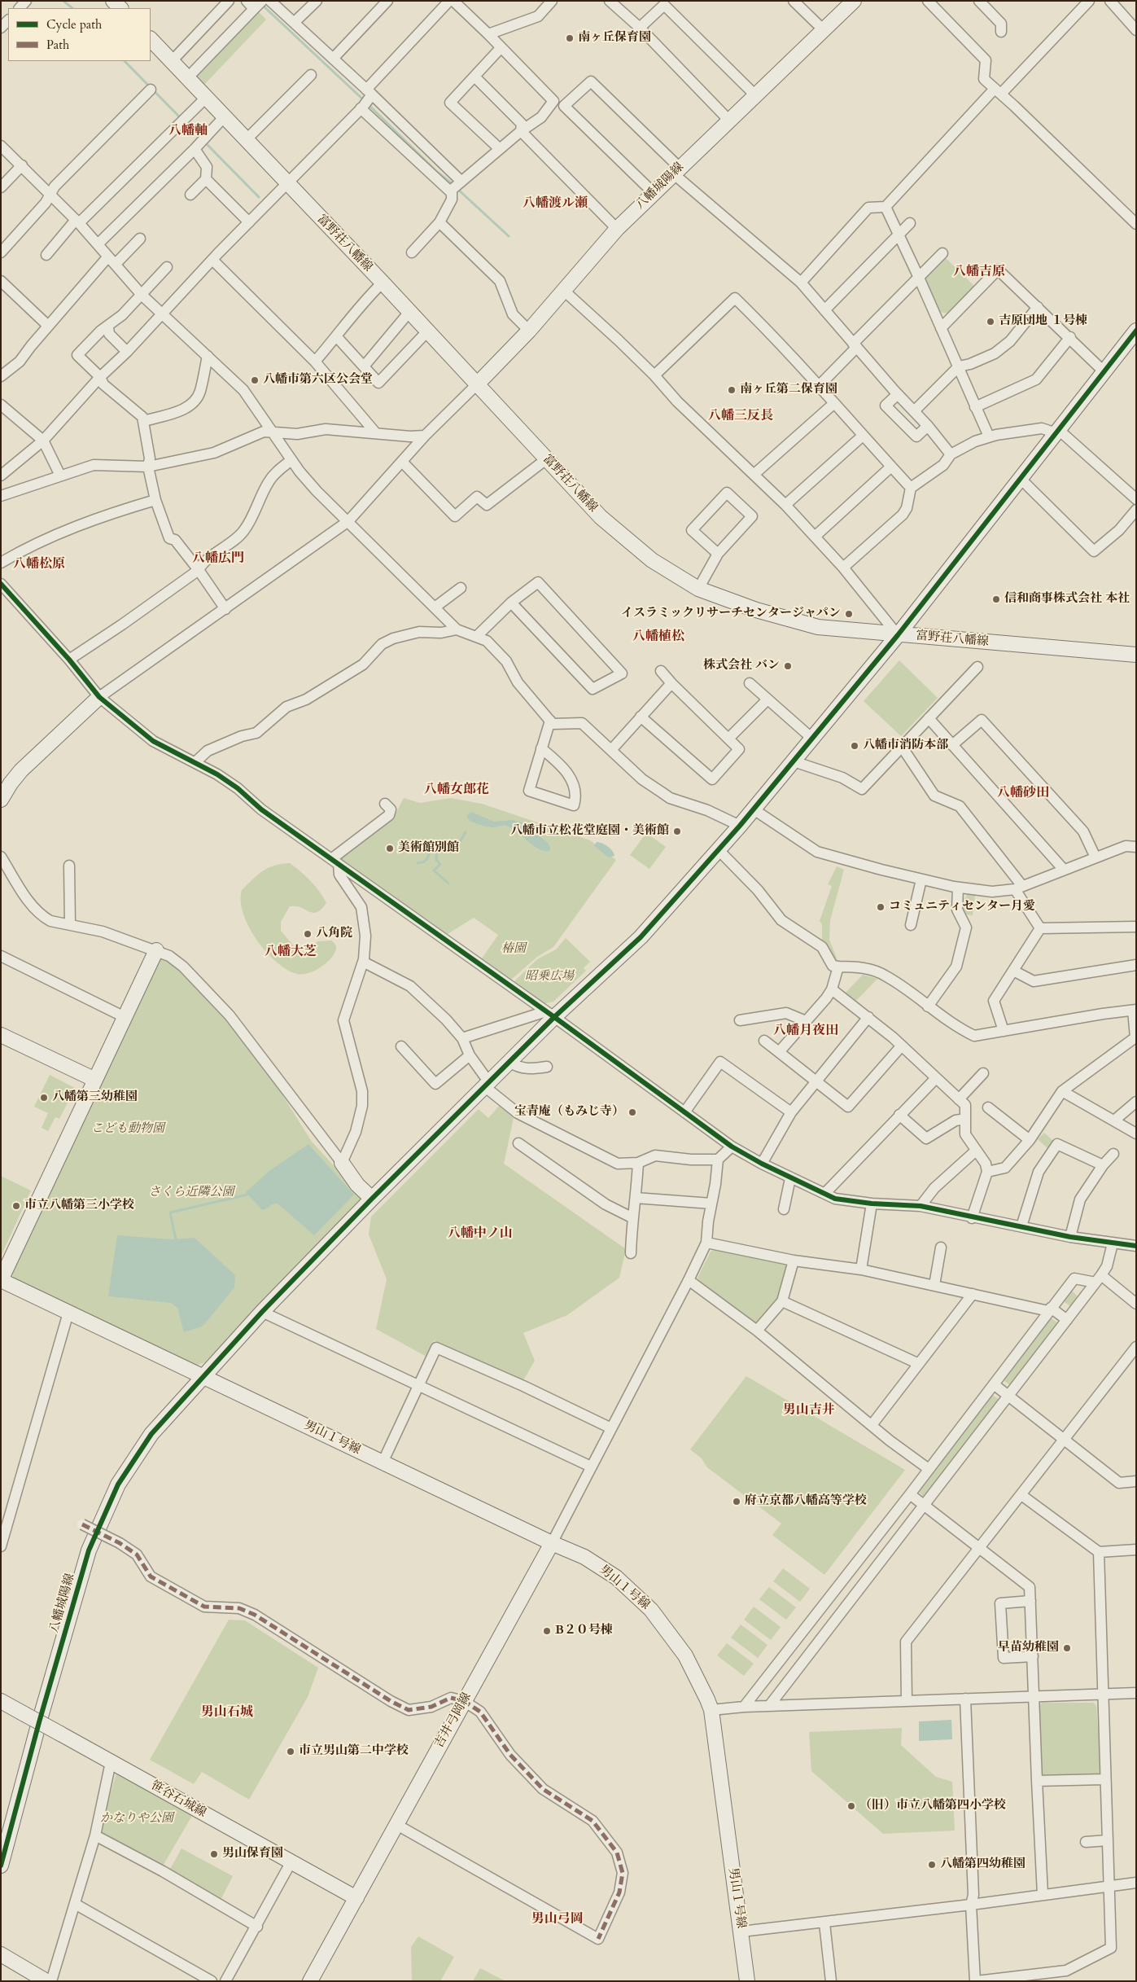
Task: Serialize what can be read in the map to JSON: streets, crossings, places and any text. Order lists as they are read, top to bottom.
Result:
{
  "streets": {
    "street": [
      "八幡城陽線",
      "富野荘八幡線",
      "男山１号線",
      "吉井弓岡線",
      "笹谷石城線"
    ]
  },
  "crossings": [
    ["八幡城陽線", "富野荘八幡線"],
    ["八幡城陽線", "男山１号線"],
    ["男山１号線", "吉井弓岡線"],
    ["吉井弓岡線", "笹谷石城線"]
  ],
  "districts": [
    "八幡軸",
    "八幡渡ル瀬",
    "八幡吉原",
    "八幡三反長",
    "八幡広門",
    "八幡松原",
    "八幡植松",
    "八幡女郎花",
    "八幡砂田",
    "八幡大芝",
    "八幡月夜田",
    "八幡中ノ山",
    "男山吉井",
    "男山石城",
    "男山弓岡"
  ],
  "parks": [
    "椿園",
    "昭乗広場",
    "こども動物園",
    "さくら近隣公園",
    "かなりや公園"
  ],
  "places": [
    "南ヶ丘保育園",
    "吉原団地 １号棟",
    "八幡市第六区公会堂",
    "南ヶ丘第二保育園",
    "信和商事株式会社 本社",
    "イスラミックリサーチセンタージャパン",
    "株式会社 バン",
    "八幡市消防本部",
    "八幡市立松花堂庭園・美術館",
    "美術館別館",
    "コミュニティセンター月愛",
    "八角院",
    "八幡第三幼稚園",
    "宝青庵（もみじ寺）",
    "市立八幡第三小学校",
    "府立京都八幡高等学校",
    "B２０号棟",
    "早苗幼稚園",
    "市立男山第二中学校",
    "（旧）市立八幡第四小学校",
    "男山保育園",
    "八幡第四幼稚園"
  ],
  "legend": ["Cycle path", "Path"]
}
